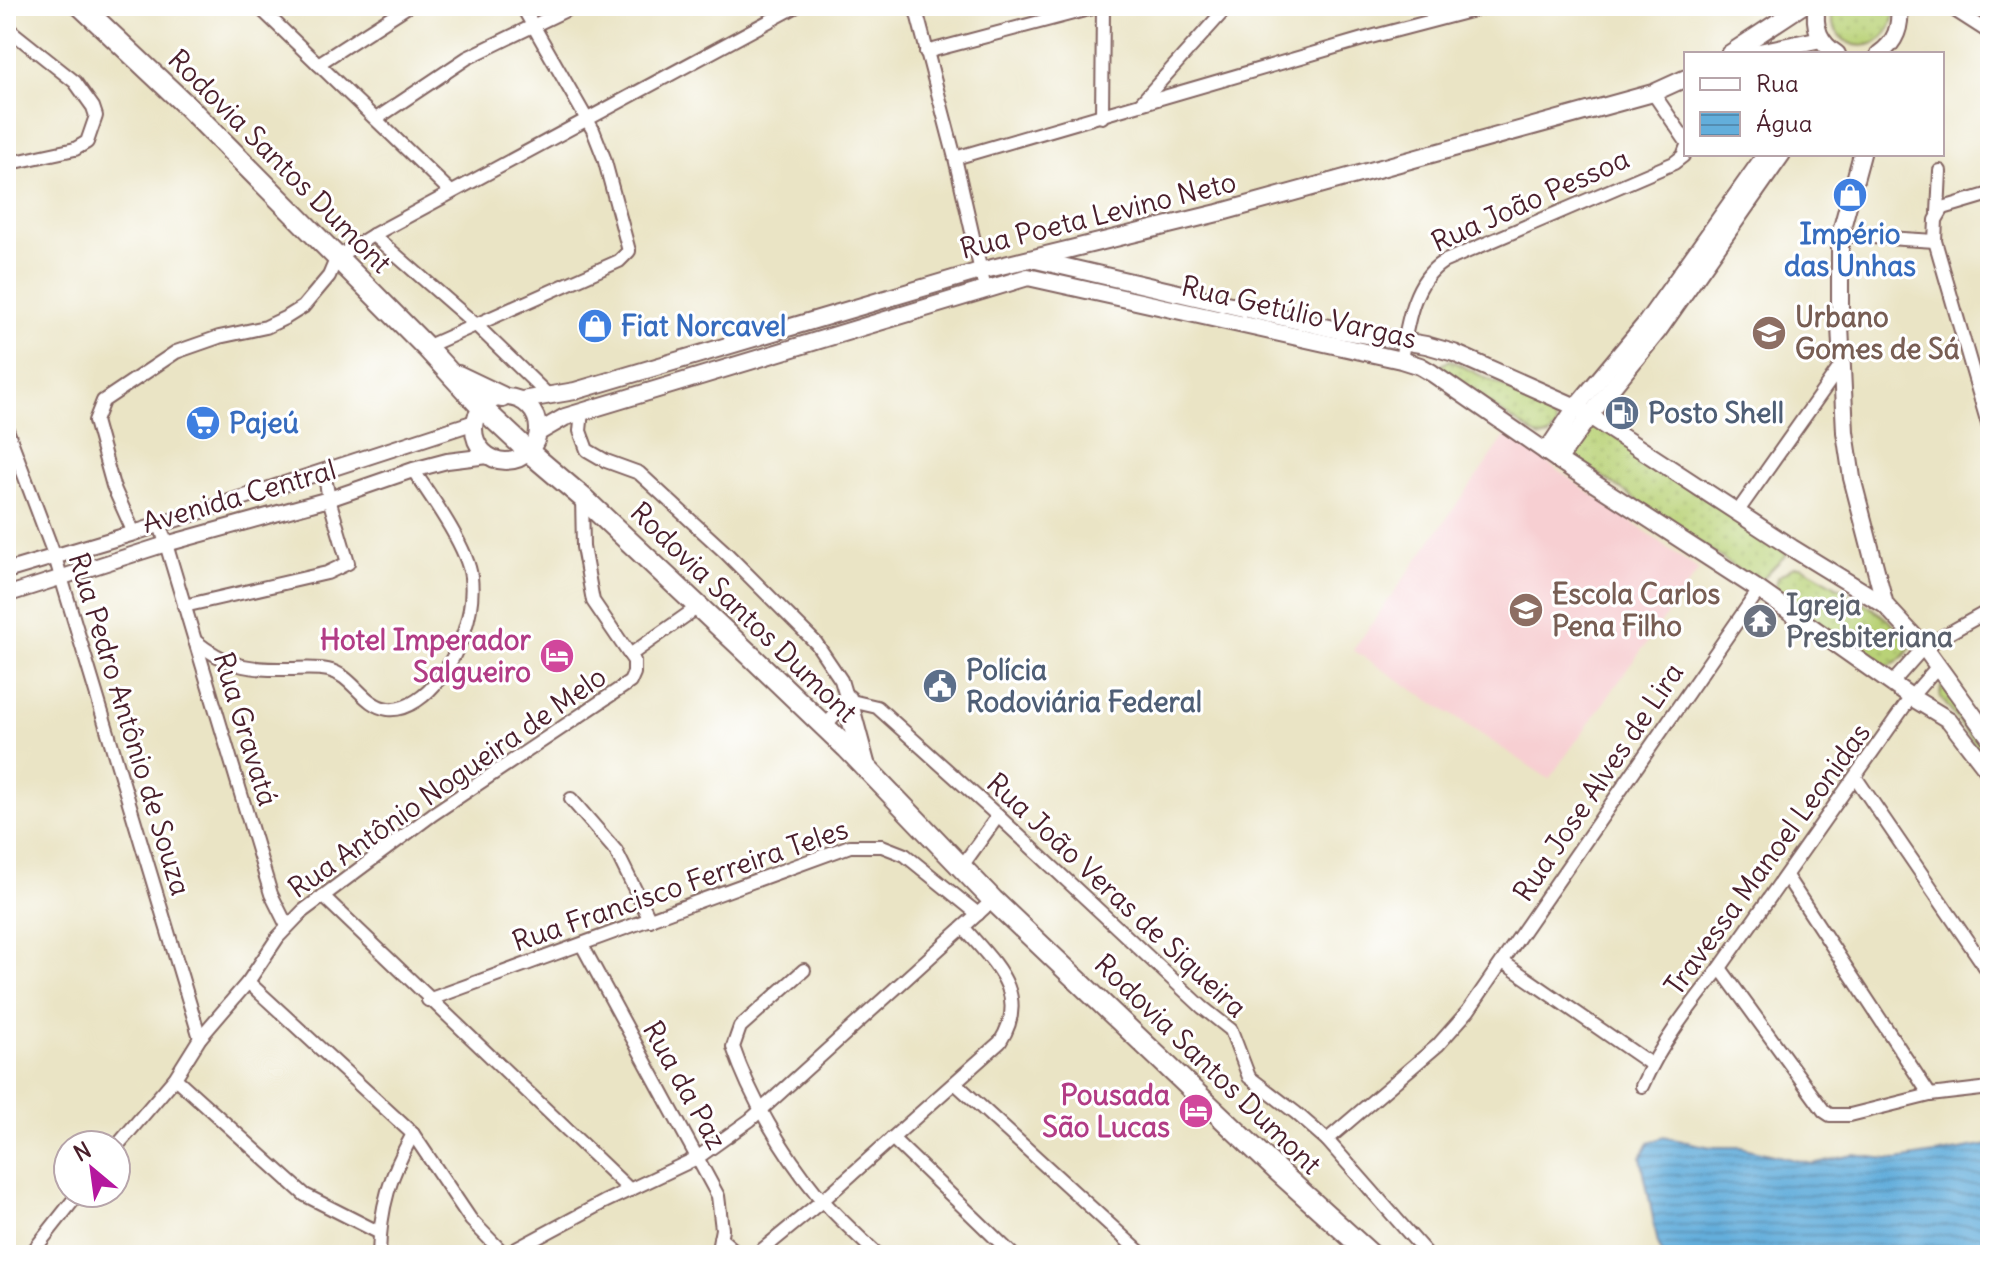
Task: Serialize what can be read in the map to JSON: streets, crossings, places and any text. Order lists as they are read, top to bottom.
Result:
{
  "streets": {
    "highway": ["Rodovia Santos Dumont"],
    "main road": ["Rua Poeta Levino Neto", "Rua Getúlio Vargas"],
    "street": [
      "Rua João Pessoa",
      "Avenida Central",
      "Rua Pedro Antônio de Souza",
      "Rua Gravatá",
      "Rua Antônio Nogueira de Melo",
      "Rua Jose Alves de Lira",
      "Travessa Manoel Leonidas",
      "Rua Francisco Ferreira Teles",
      "Rua João Veras de Siqueira",
      "Rua da Paz"
    ]
  },
  "crossings": [
    ["Rodovia Santos Dumont", "Avenida Central"],
    ["Rua João Pessoa", "Rua Getúlio Vargas"],
    ["Rua Poeta Levino Neto", "Rua Getúlio Vargas"],
    ["Rua Getúlio Vargas", "Rua Jose Alves de Lira"],
    ["Rua Getúlio Vargas", "Travessa Manoel Leonidas"],
    ["Avenida Central", "Rua Pedro Antônio de Souza"],
    ["Avenida Central", "Rua Gravatá"],
    ["Rua Pedro Antônio de Souza", "Rua Antônio Nogueira de Melo"],
    ["Rua Gravatá", "Rua Antônio Nogueira de Melo"],
    ["Rua Jose Alves de Lira", "Rua João Veras de Siqueira"],
    ["Rua Francisco Ferreira Teles", "Rua da Paz"]
  ],
  "places": {
    "shop": ["Império das Unhas", "Fiat Norcavel"],
    "school or university": ["Urbano Gomes de Sá", "Escola Carlos Pena Filho"],
    "fuel station": ["Posto Shell"],
    "supermarket": ["Pajeú"],
    "temple": ["Igreja Presbiteriana"],
    "hotel": ["Hotel Imperador Salgueiro", "Pousada São Lucas"],
    "public building": ["Polícia Rodoviária Federal"]
  },
  "legend": ["Rua", "Água"],
  "north": "top left"
}
